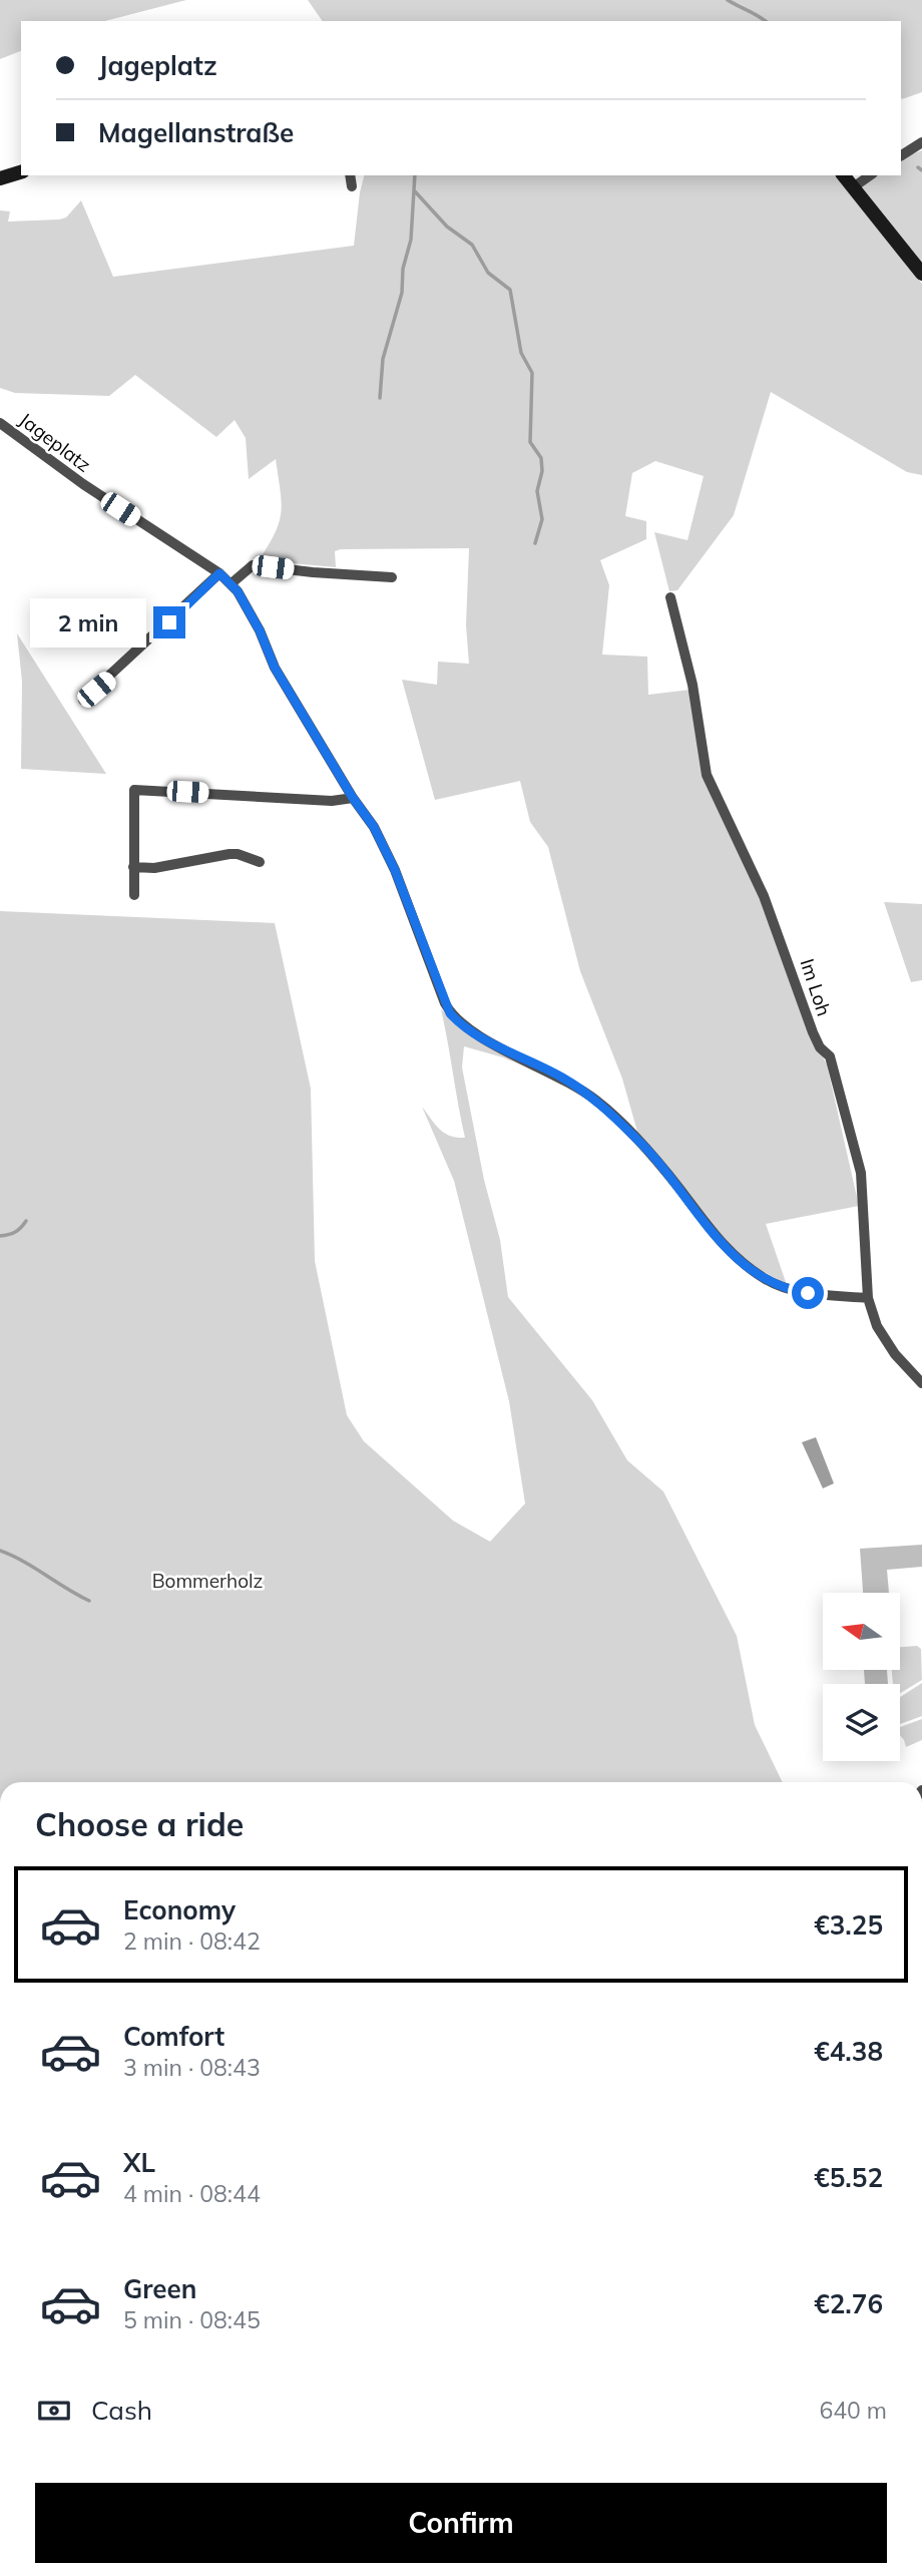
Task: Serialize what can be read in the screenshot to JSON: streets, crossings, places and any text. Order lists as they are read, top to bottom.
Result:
{
  "streets": {
    "street": ["Jageplatz", "Im Loh"]
  },
  "crossings": [
    ["Jageplatz", "Im Loh"]
  ],
  "parks": ["Bommerholz"],
  "north": "left",
  "page": {
    "banner": ["Jageplatz", "Magellanstraße"],
    "bubble": "2 min",
    "heading": "Choose a ride",
    "list": [
      {
        "name": "Economy",
        "note": "2 min · 08:42",
        "value": "€3.25"
      },
      {
        "name": "Comfort",
        "note": "3 min · 08:43",
        "value": "€4.38"
      },
      {
        "name": "XL",
        "note": "4 min · 08:44",
        "value": "€5.52"
      },
      {
        "name": "Green",
        "note": "5 min · 08:45",
        "value": "€2.76"
      }
    ],
    "pay": ["Cash", "640 m"],
    "buttons": "Confirm"
  }
}
